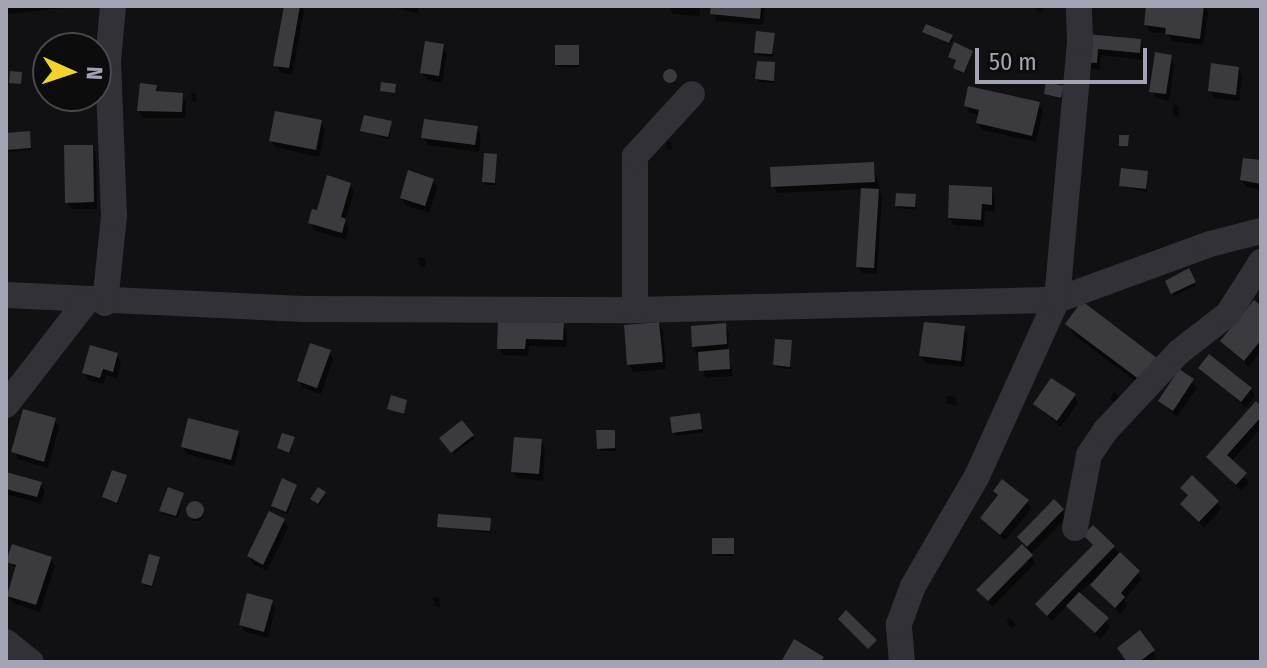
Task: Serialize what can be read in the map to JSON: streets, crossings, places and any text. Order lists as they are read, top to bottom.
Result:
{
  "scale_bar": "50 m",
  "north": "right"
}
